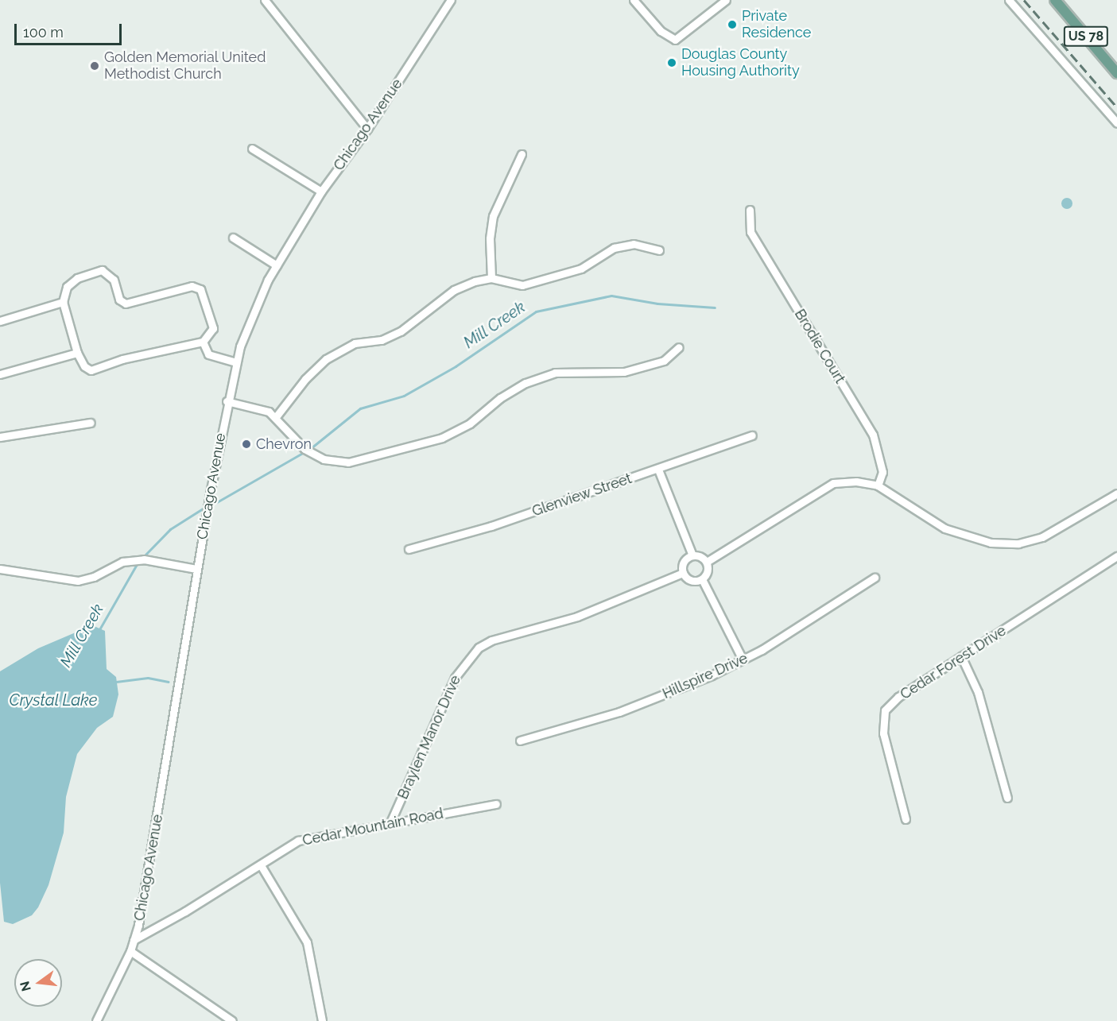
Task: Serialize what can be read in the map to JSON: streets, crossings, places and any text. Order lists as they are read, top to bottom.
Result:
{
  "streets": {
    "main road": ["US 78"],
    "street": [
      "Chicago Avenue",
      "Brodie Court",
      "Glenview Street",
      "Cedar Forest Drive",
      "Hillspire Drive",
      "Braylen Manor Drive",
      "Cedar Mountain Road"
    ]
  },
  "crossings": [
    ["Chicago Avenue", "Cedar Mountain Road"],
    ["Braylen Manor Drive", "Cedar Mountain Road"]
  ],
  "water": ["Mill Creek", "Crystal Lake"],
  "places": [
    "Private Residence",
    "Douglas County Housing Authority",
    "Golden Memorial United Methodist Church",
    "Chevron"
  ],
  "scale_bar": "100 m",
  "north": "left"
}
